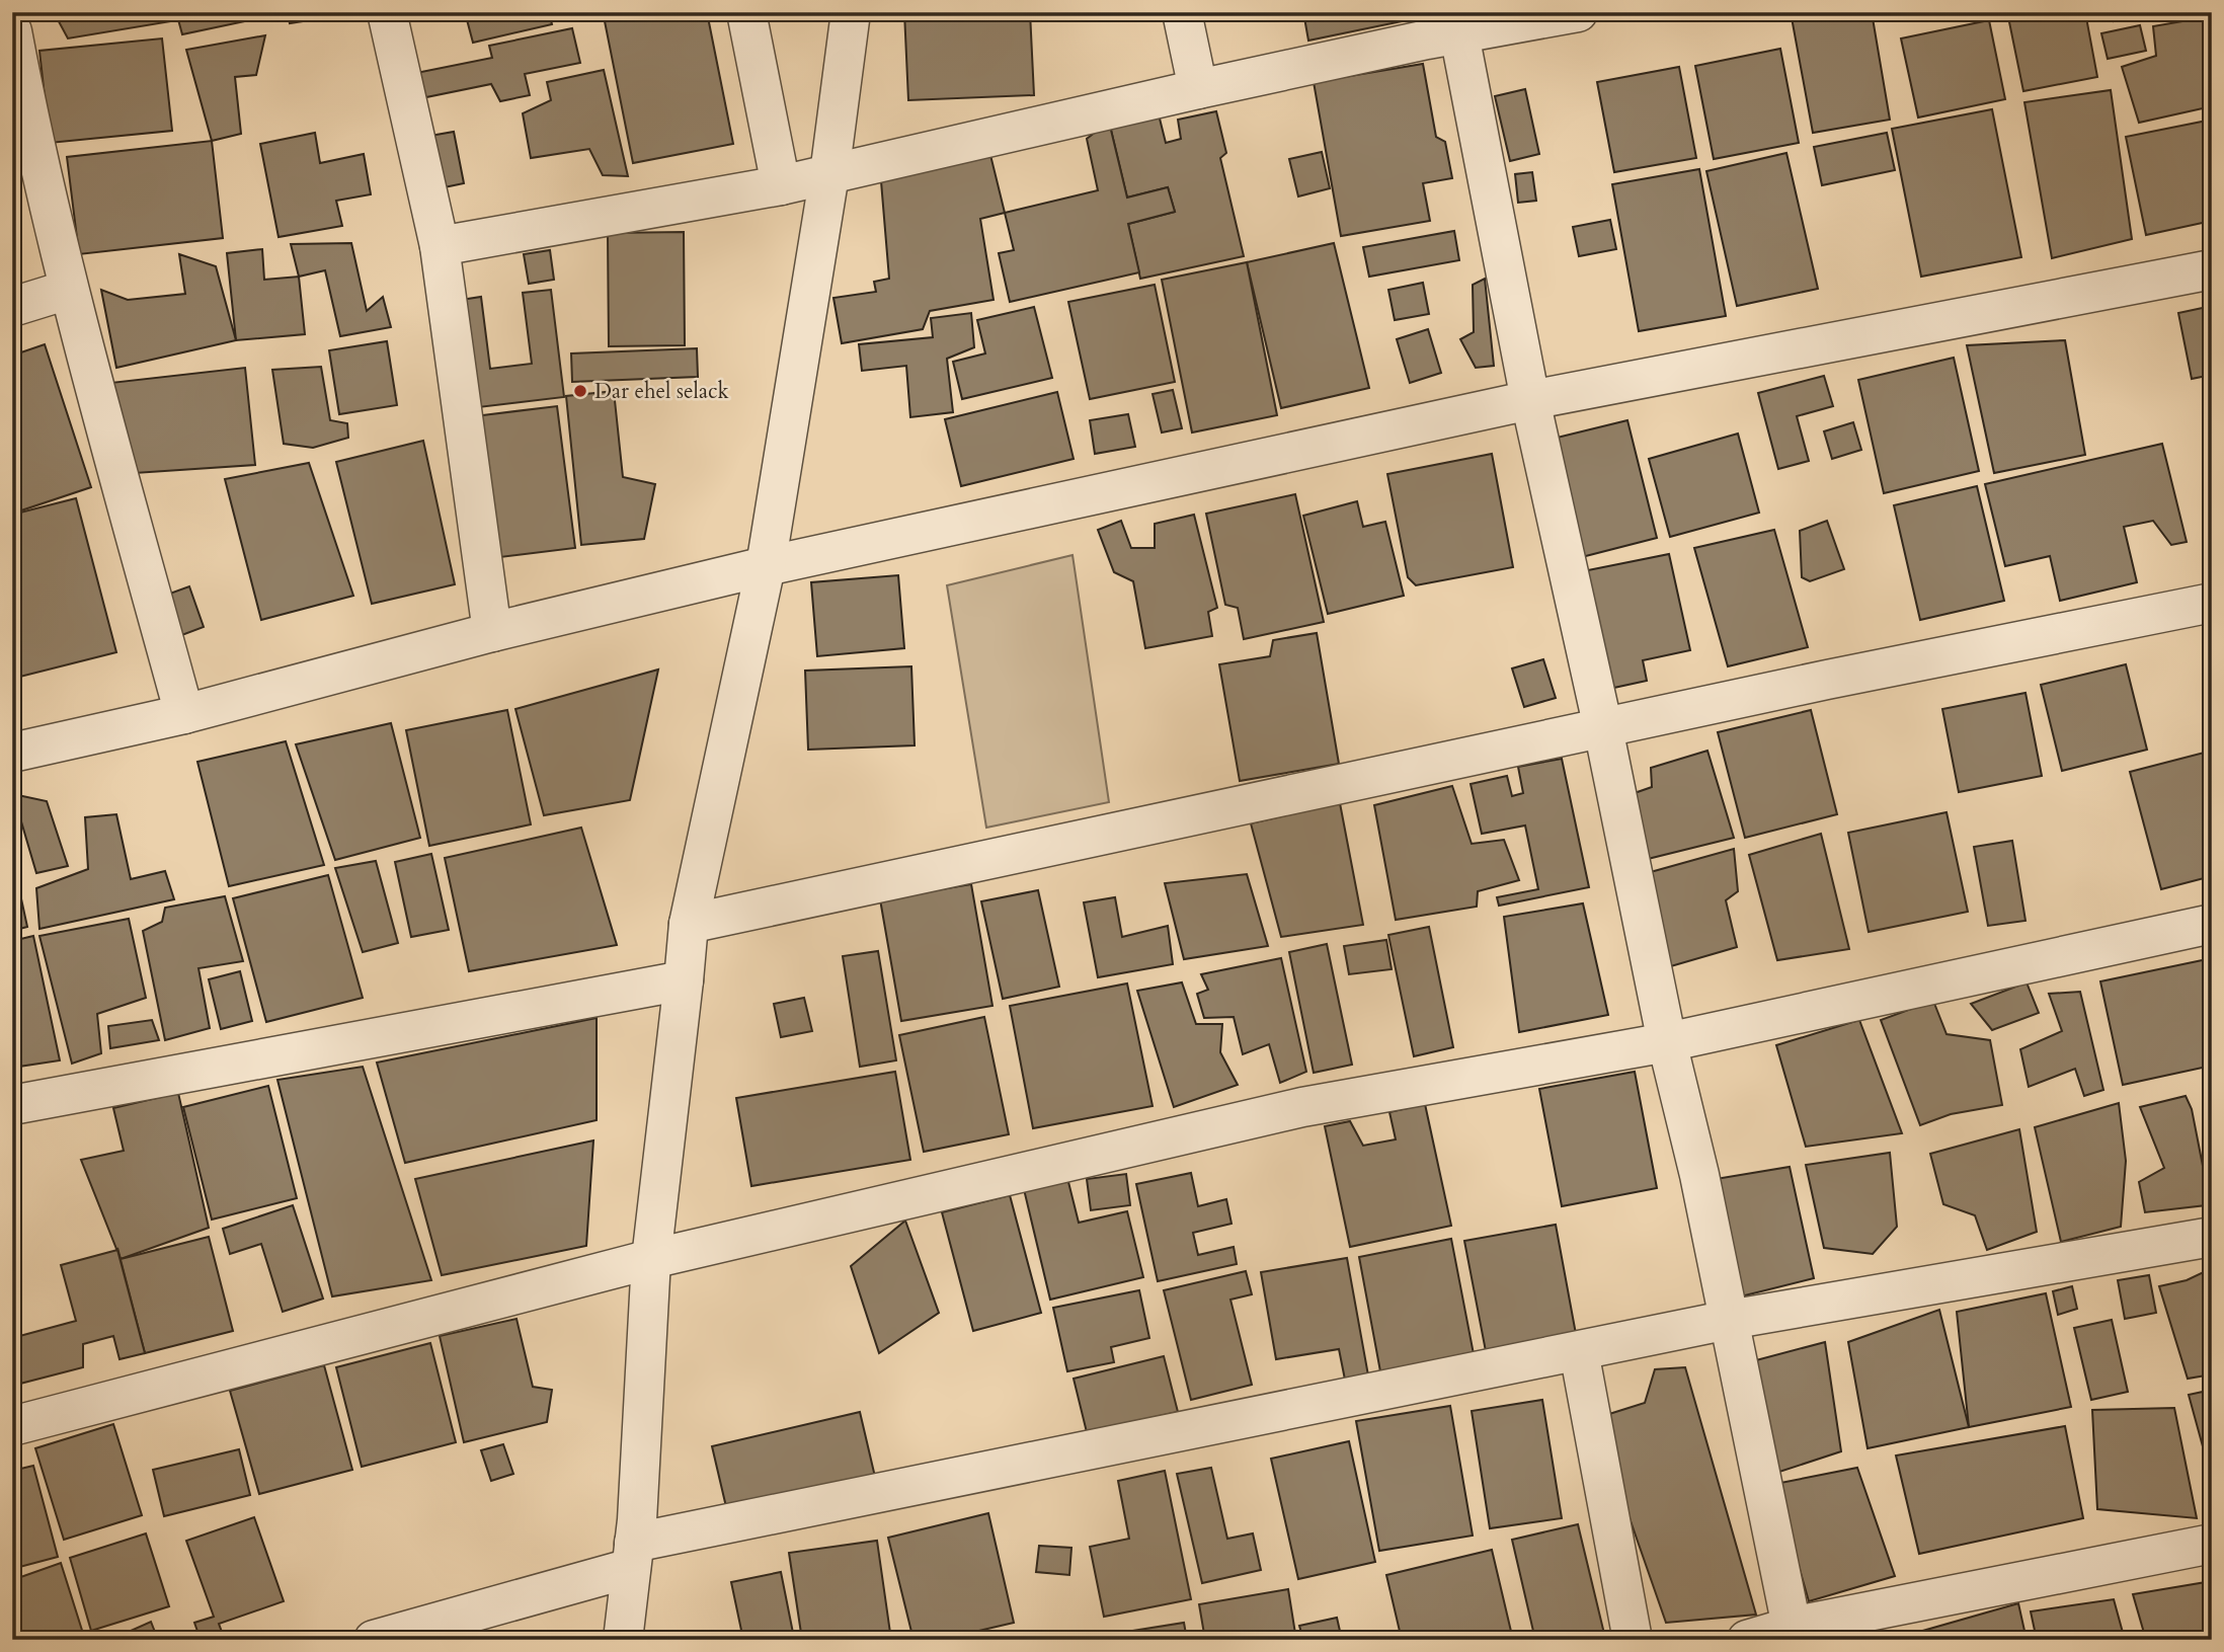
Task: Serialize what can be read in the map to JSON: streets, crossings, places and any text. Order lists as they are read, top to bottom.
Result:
{
  "places": ["Dar ehel selack"]
}
